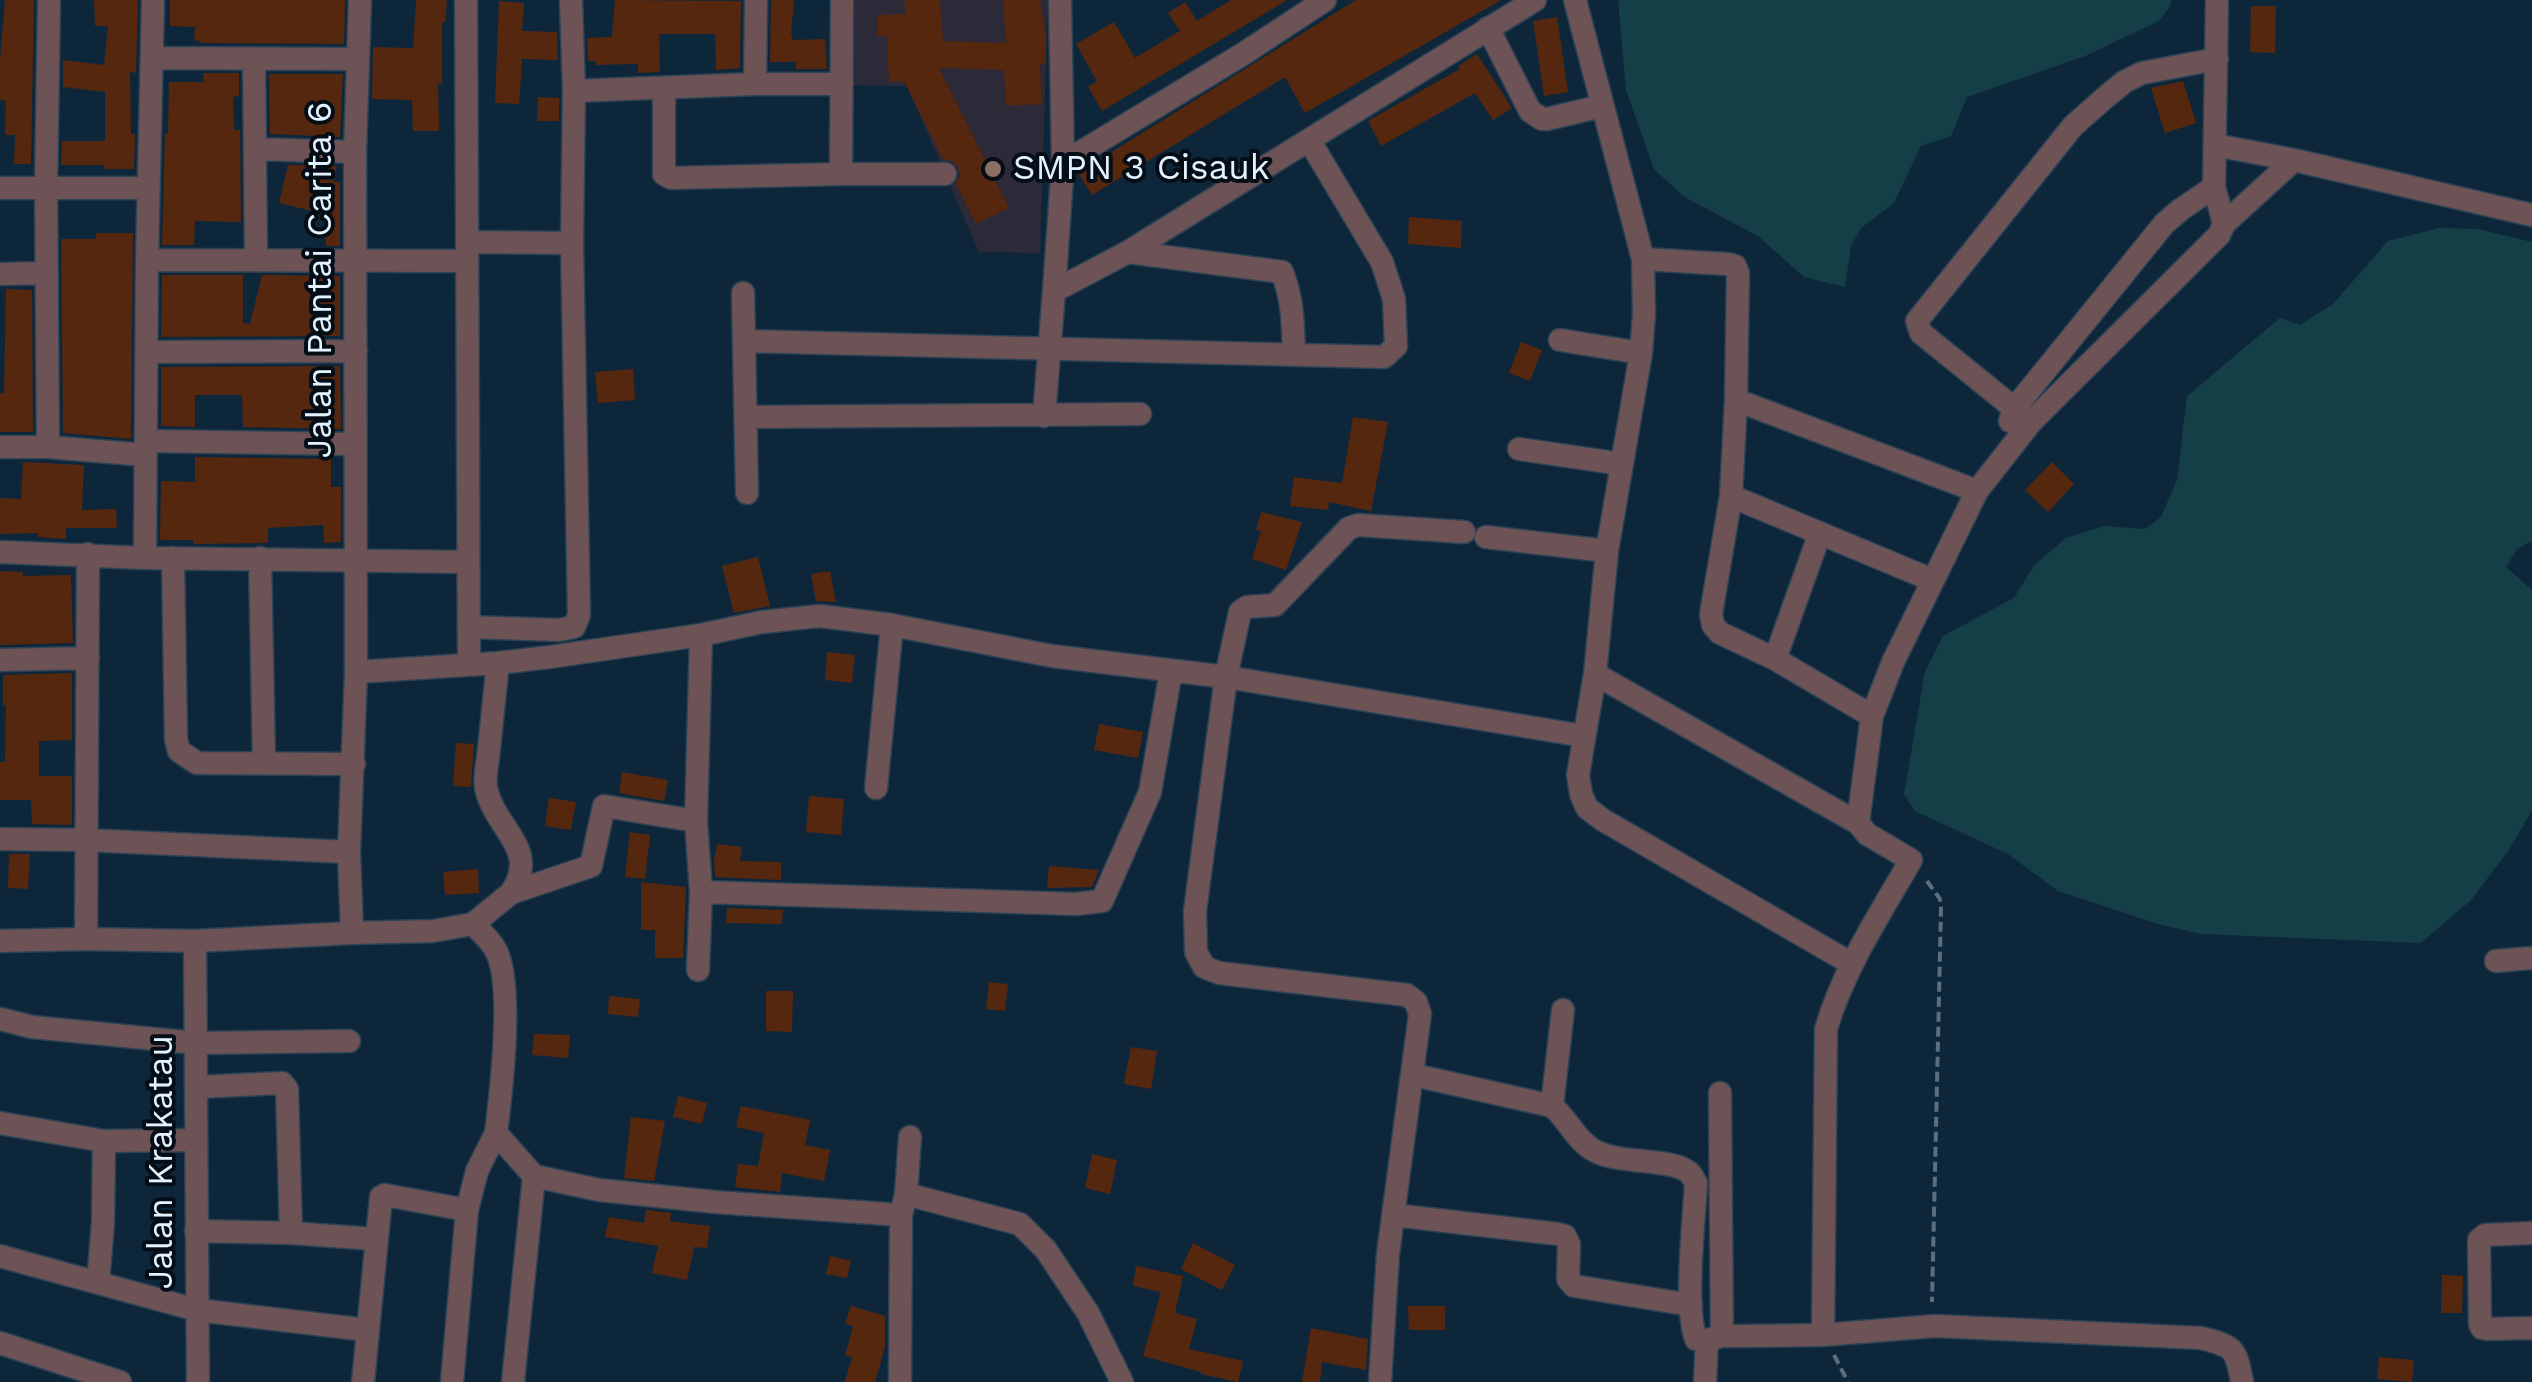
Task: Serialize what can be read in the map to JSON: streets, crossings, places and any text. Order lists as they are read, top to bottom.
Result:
{
  "streets": {
    "street": ["Jalan Pantai Carita 6", "Jalan Krakatau"]
  },
  "places": ["SMPN 3 Cisauk"]
}
